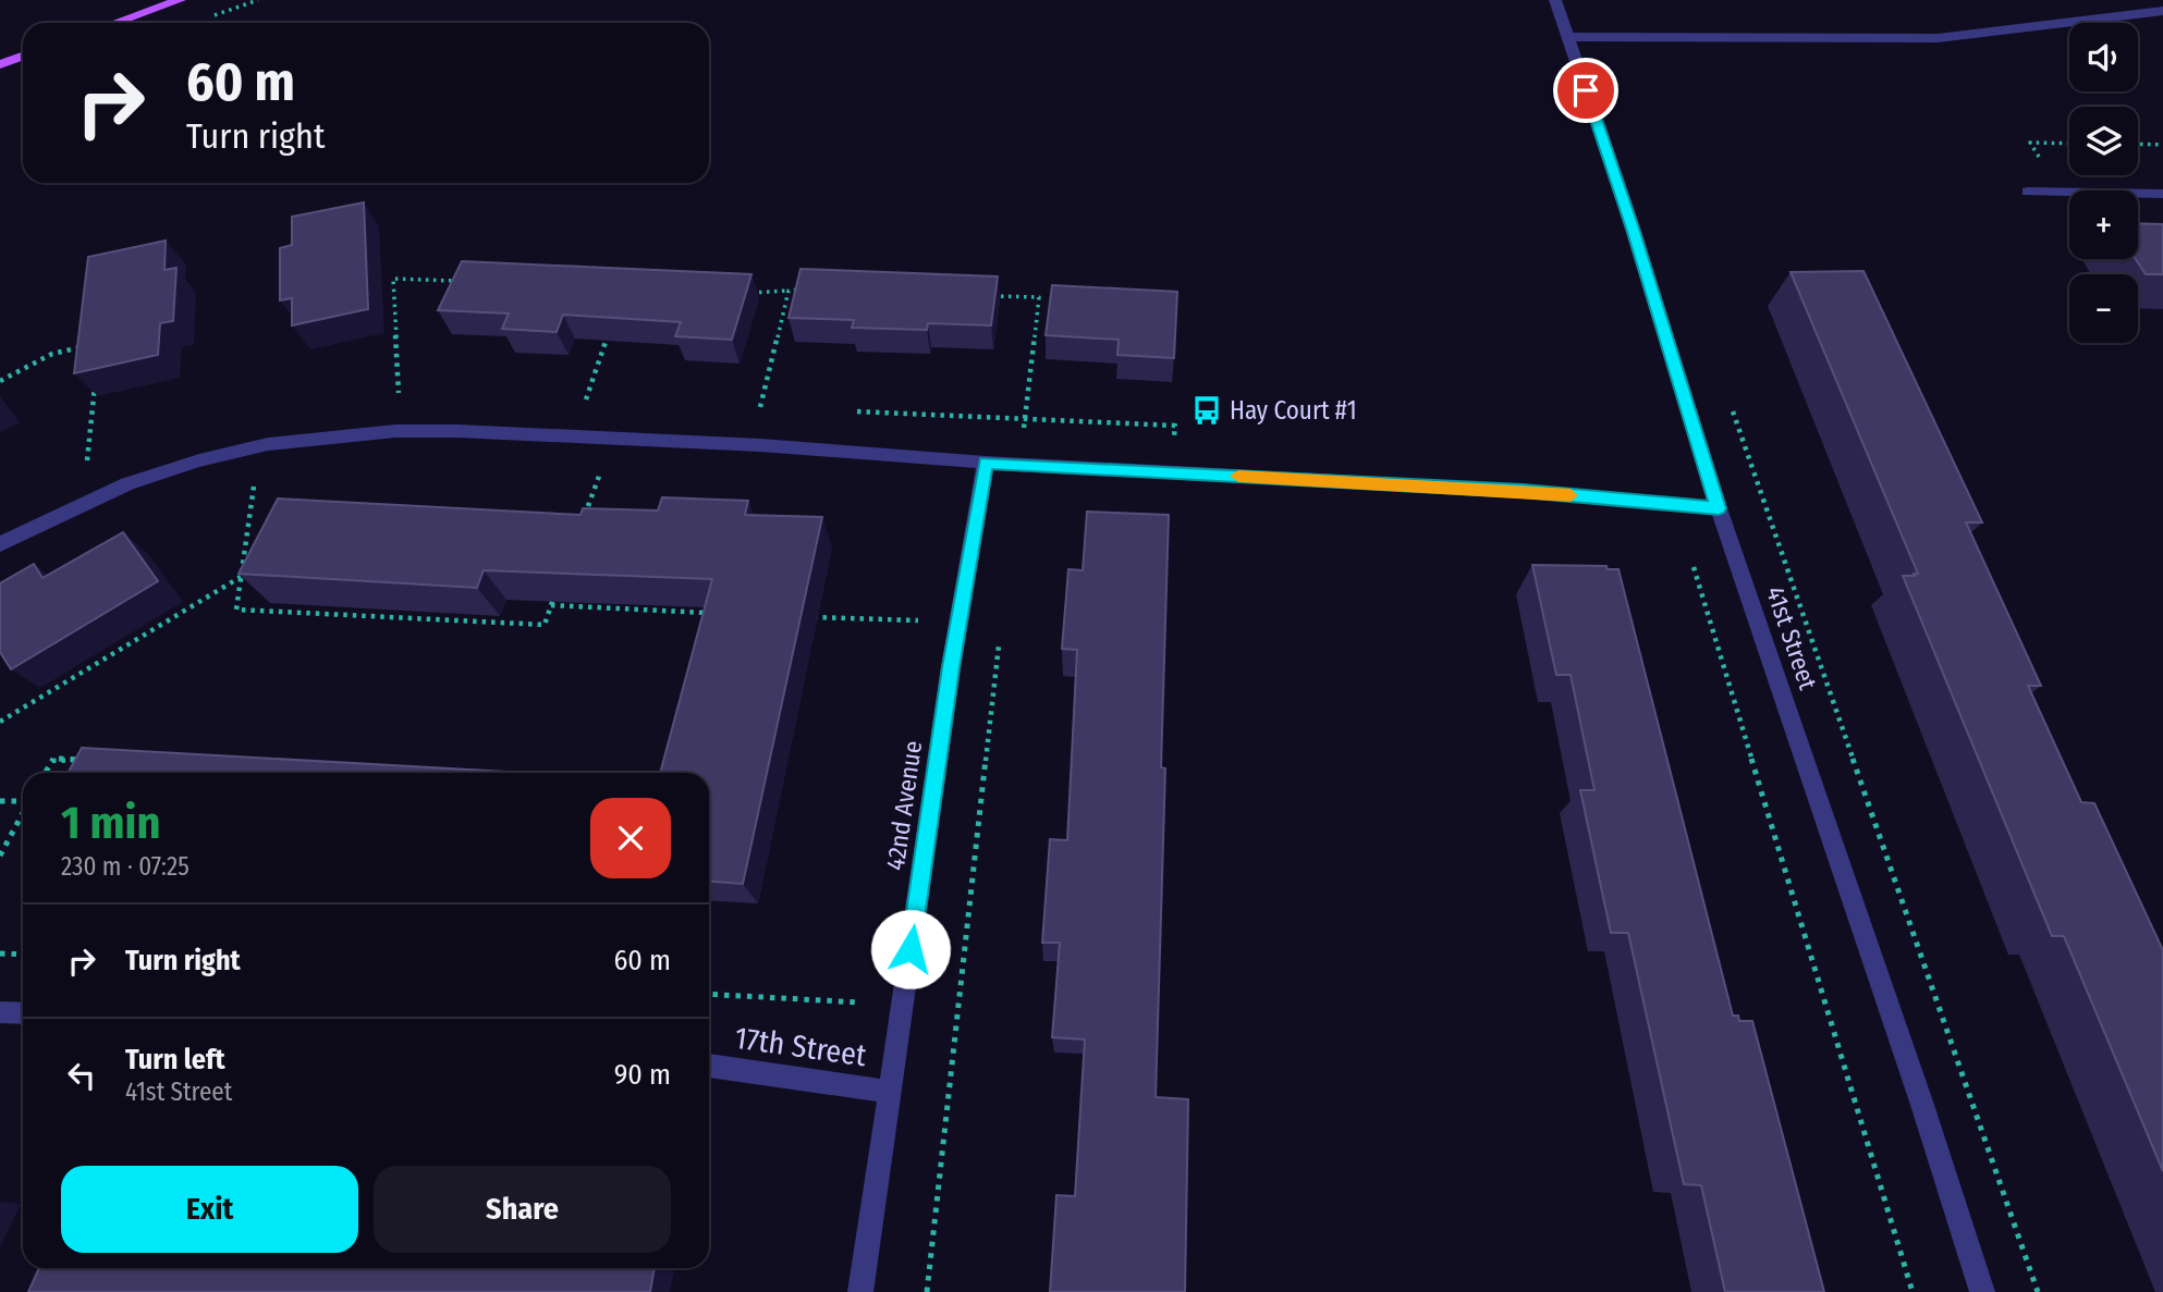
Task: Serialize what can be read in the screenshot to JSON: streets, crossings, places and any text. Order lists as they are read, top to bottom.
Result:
{
  "streets": {
    "street": ["41st Street", "42nd Avenue", "17th Street"]
  },
  "crossings": [
    ["42nd Avenue", "17th Street"]
  ],
  "places": {
    "bus stop": ["Hay Court #1"]
  },
  "page": {
    "map_buttons": ["+", "−"],
    "turn": ["60 m", "Turn right"],
    "heading": ["1 min", "230 m · 07:25"],
    "list": [
      {
        "name": "Turn right",
        "value": "60 m"
      },
      {
        "name": "Turn left",
        "note": "41st Street",
        "value": "90 m"
      }
    ],
    "buttons": ["Exit", "Share"]
  }
}
